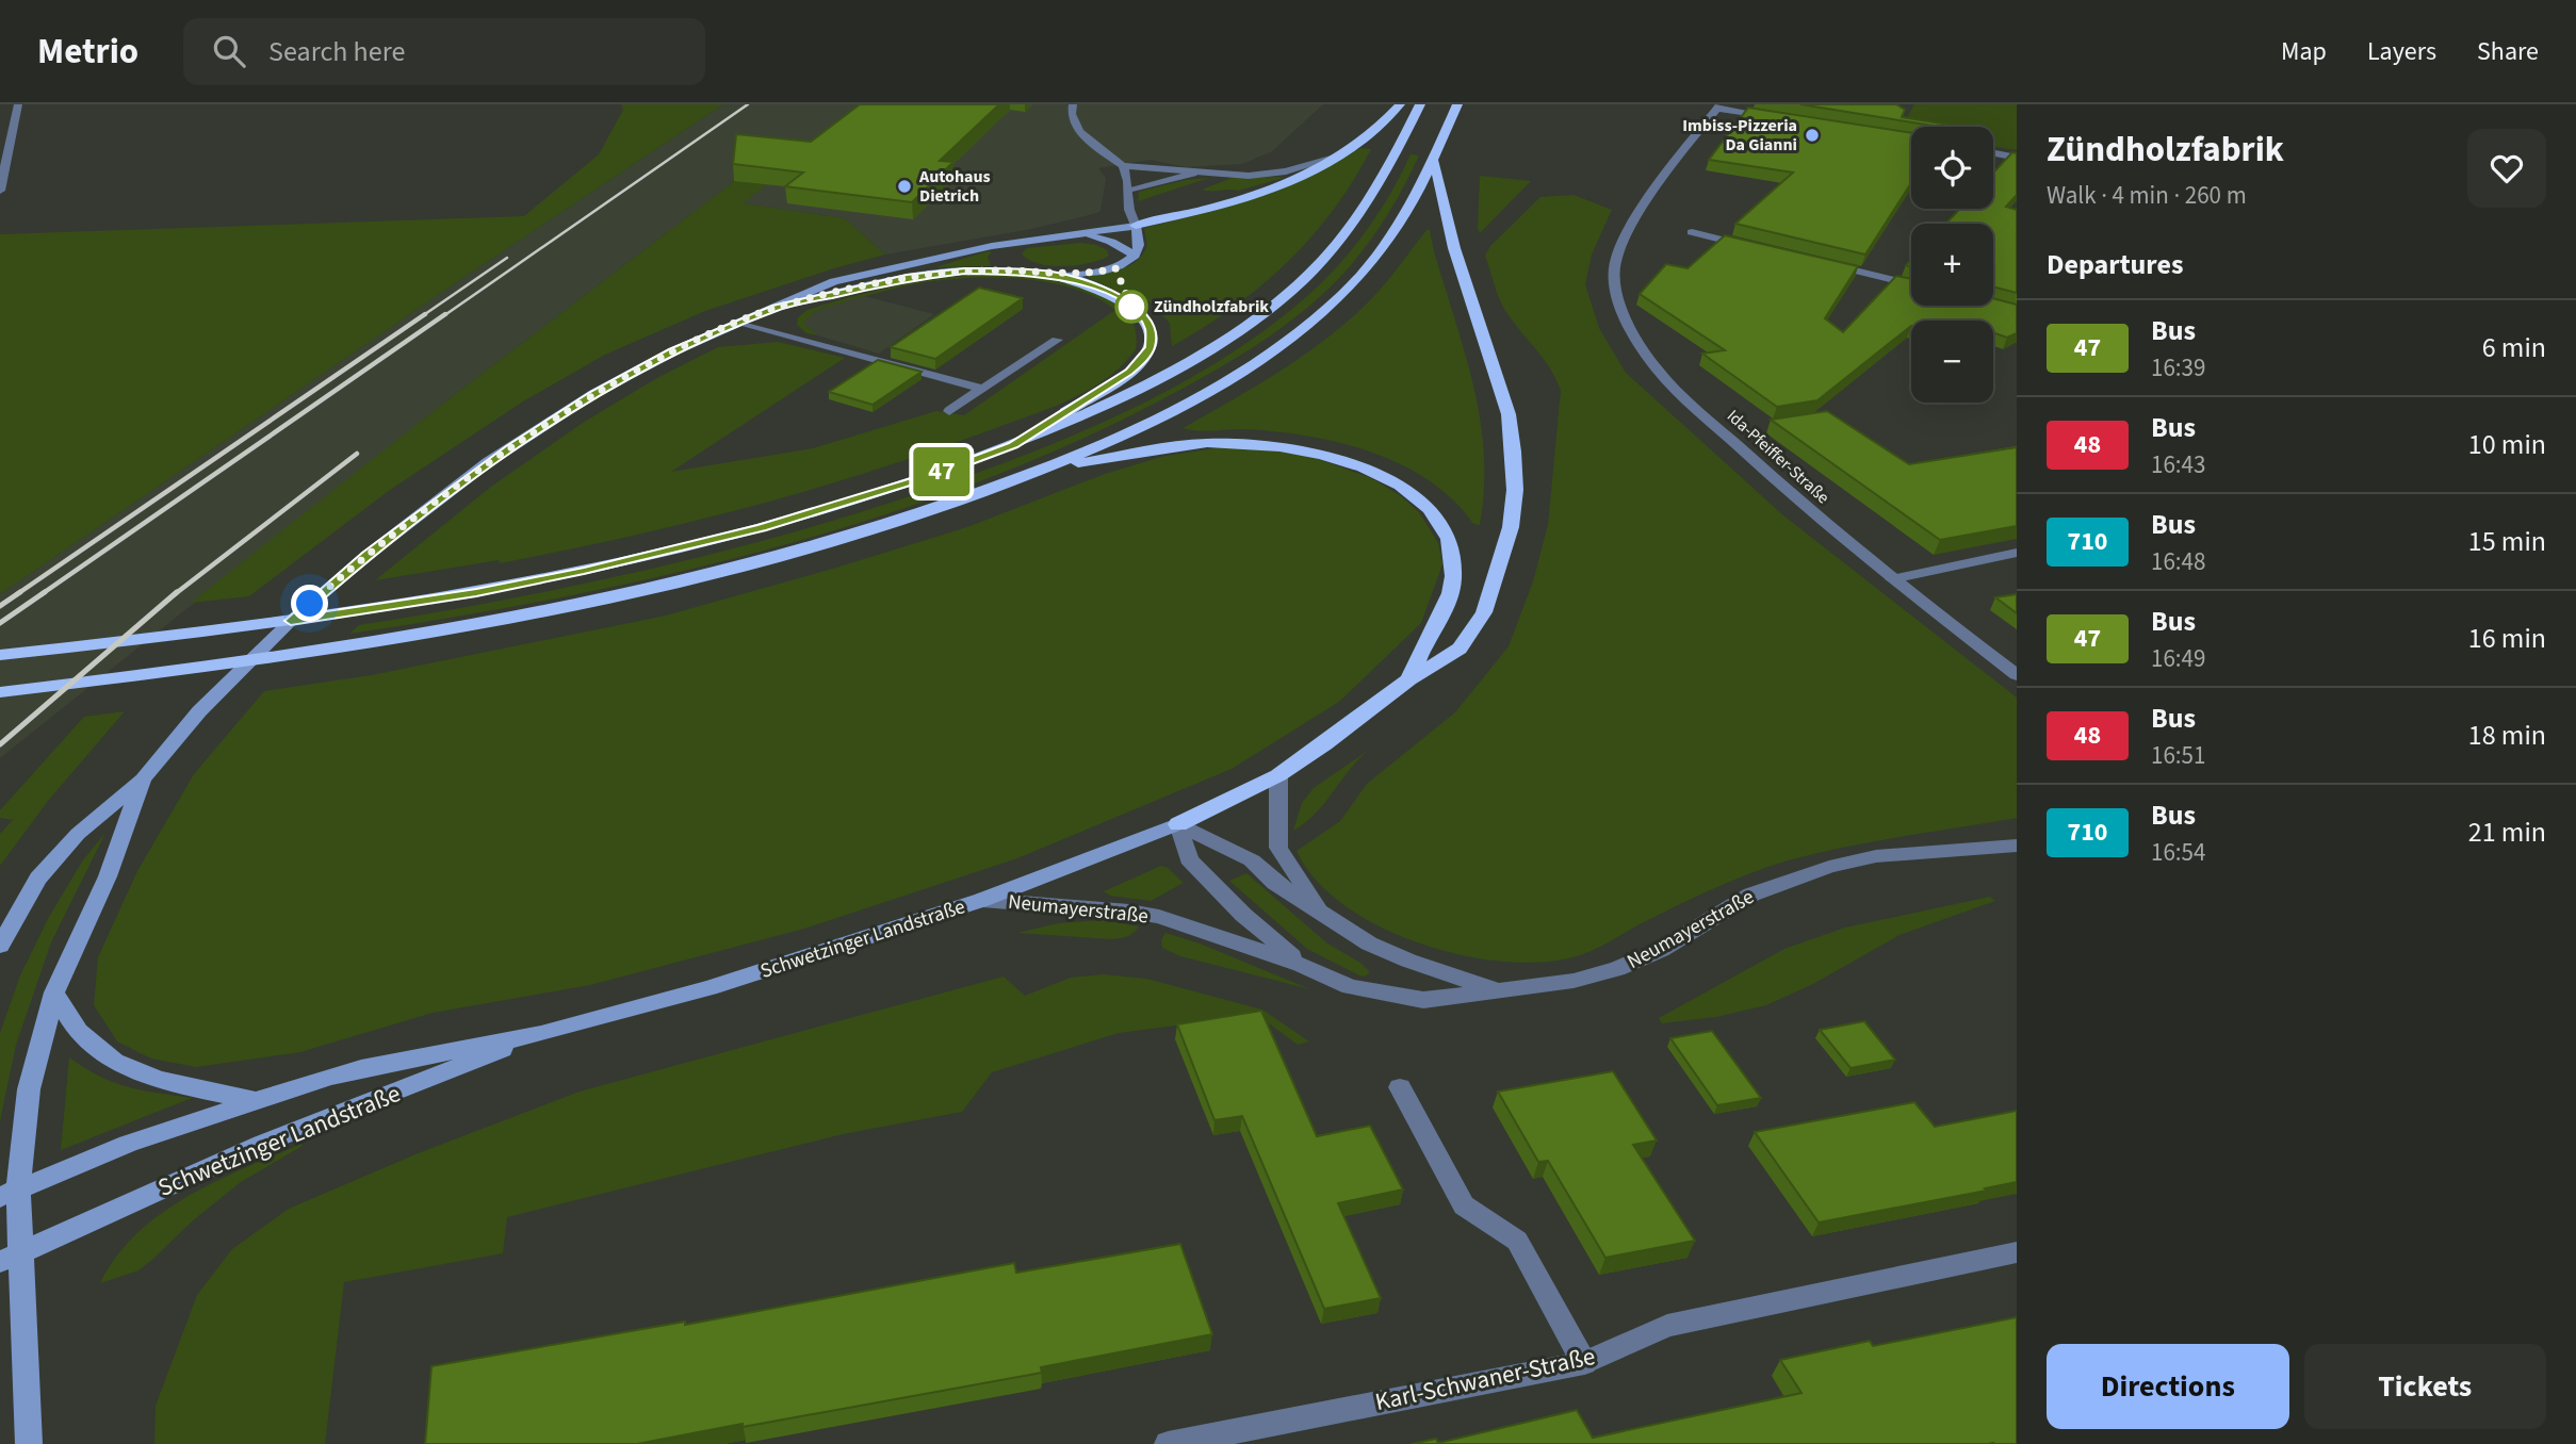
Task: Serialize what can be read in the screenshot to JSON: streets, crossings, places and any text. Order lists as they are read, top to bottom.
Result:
{
  "streets": {
    "main road": ["Schwetzinger Landstraße"],
    "street": ["Ida-Pfeiffer-Straße", "Neumayerstraße", "Karl-Schwaner-Straße"]
  },
  "crossings": [
    ["Neumayerstraße", "Schwetzinger Landstraße"]
  ],
  "places": ["Imbiss-Pizzeria Da Gianni", "Autohaus Dietrich", "Zündholzfabrik"],
  "lines": ["bus line 47"],
  "page": {
    "header": "Metrio",
    "search": "Search here",
    "nav": ["Map", "Layers", "Share"],
    "on_map": "47",
    "heading": [
      ["Zündholzfabrik", "Walk · 4 min · 260 m"],
      "Departures"
    ],
    "map_buttons": ["+", "−"],
    "list": [
      {
        "mark": "47",
        "name": "Bus",
        "note": "16:39",
        "value": "6 min"
      },
      {
        "mark": "48",
        "name": "Bus",
        "note": "16:43",
        "value": "10 min"
      },
      {
        "mark": "710",
        "name": "Bus",
        "note": "16:48",
        "value": "15 min"
      },
      {
        "mark": "47",
        "name": "Bus",
        "note": "16:49",
        "value": "16 min"
      },
      {
        "mark": "48",
        "name": "Bus",
        "note": "16:51",
        "value": "18 min"
      },
      {
        "mark": "710",
        "name": "Bus",
        "note": "16:54",
        "value": "21 min"
      }
    ],
    "buttons": ["Directions", "Tickets"]
  }
}
